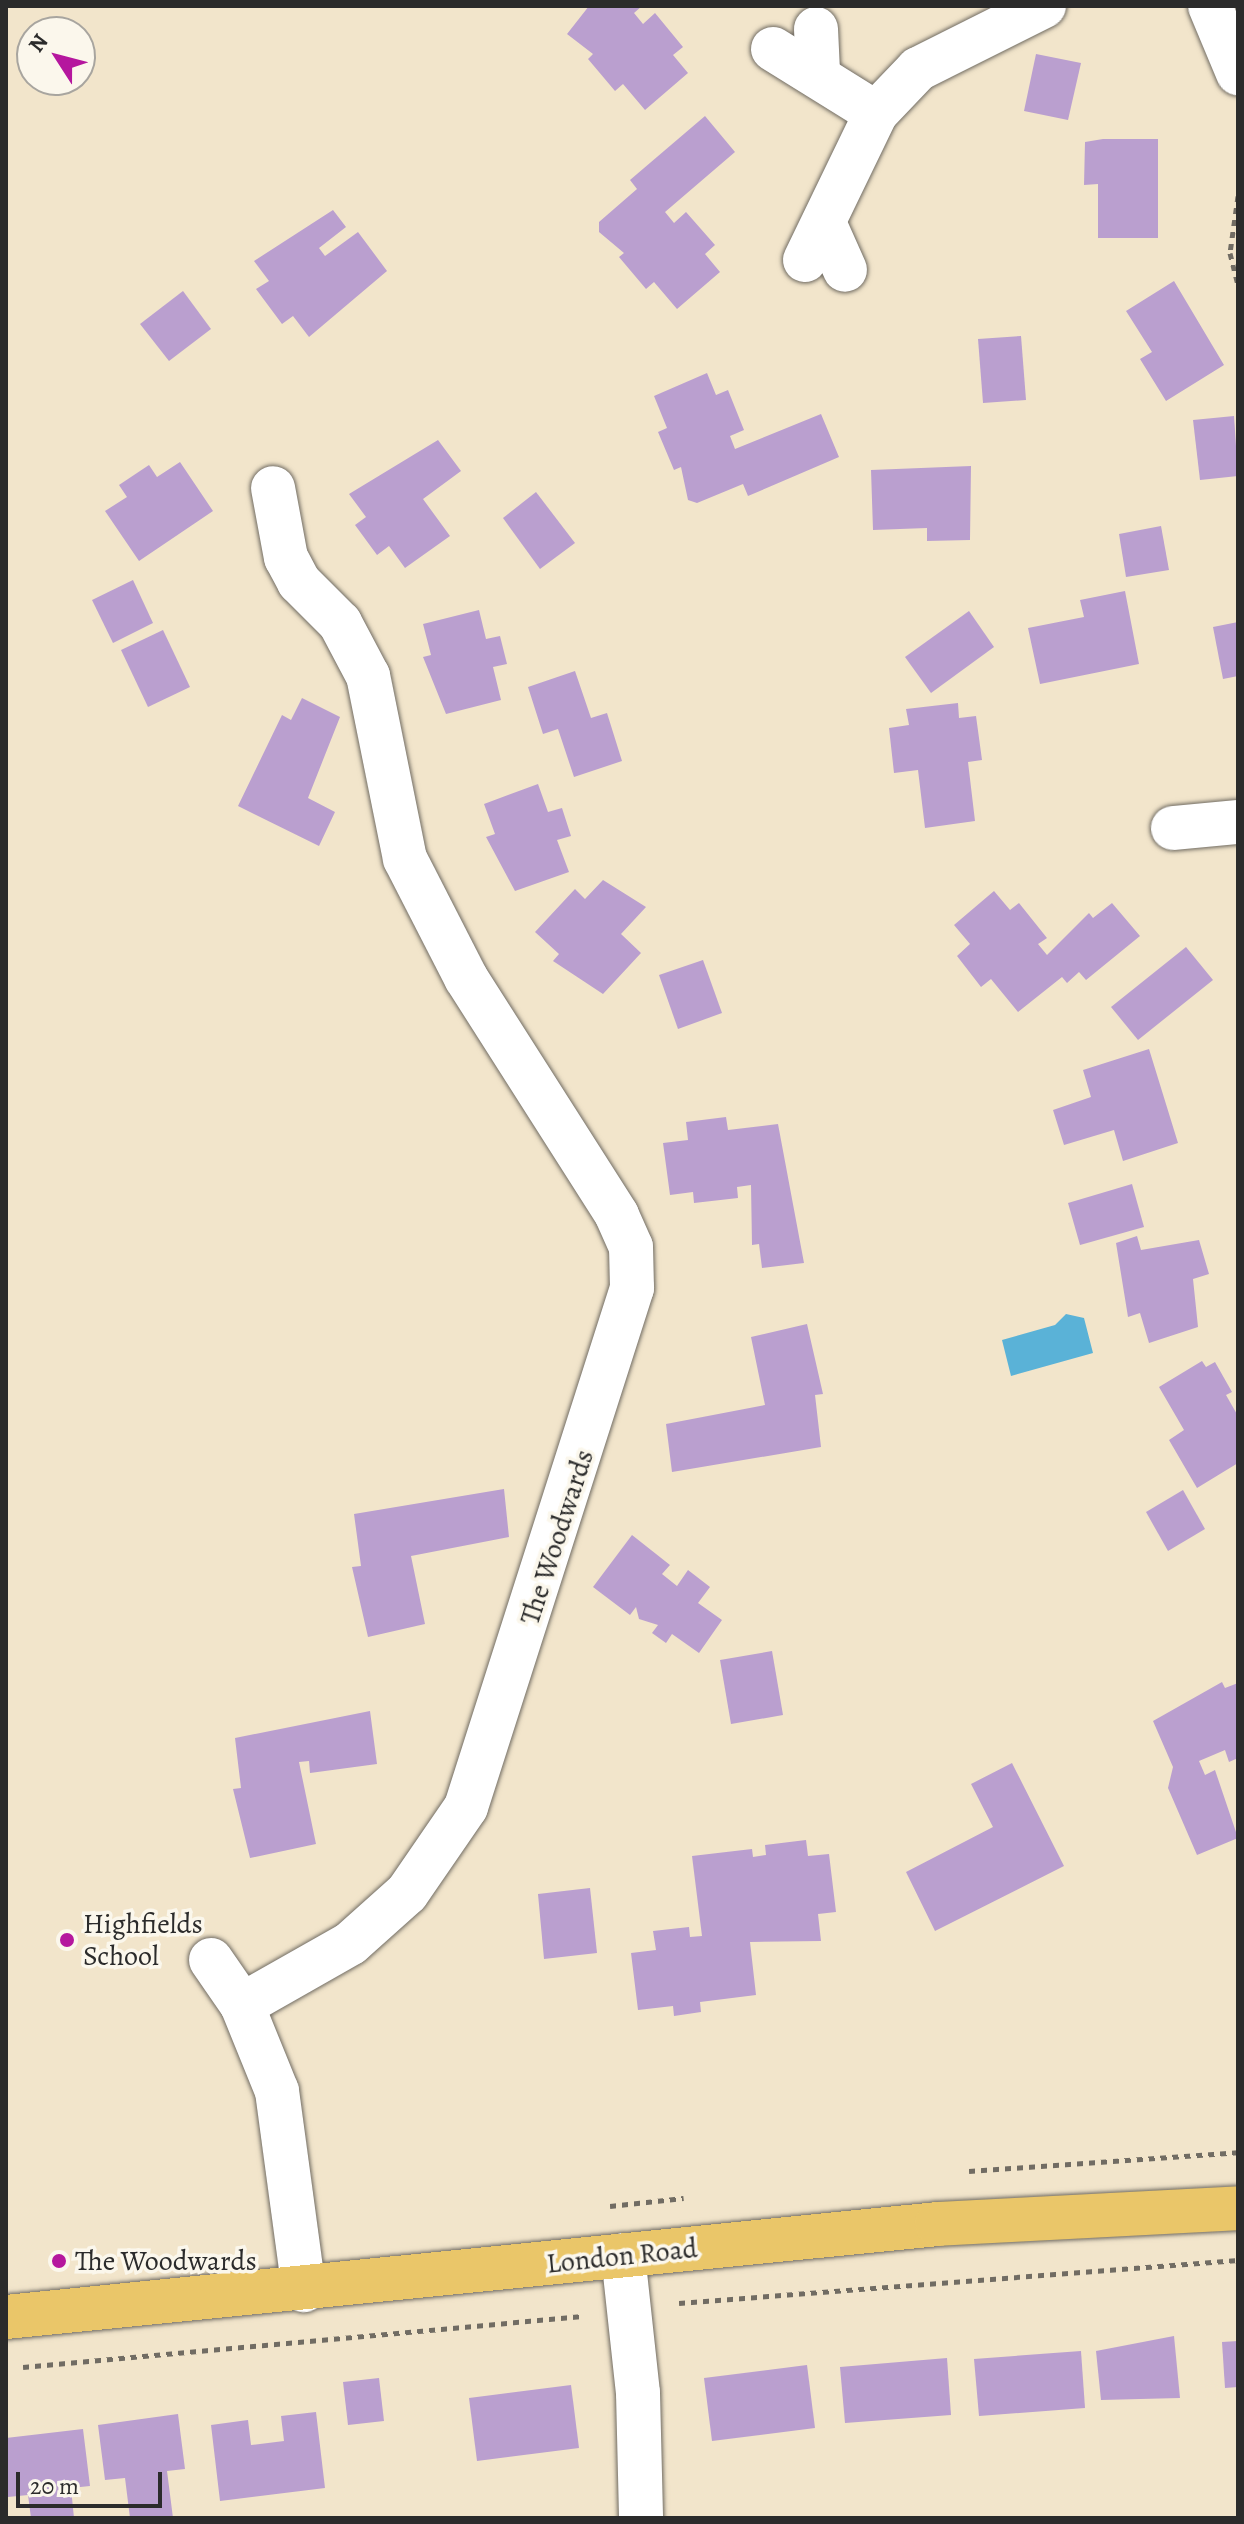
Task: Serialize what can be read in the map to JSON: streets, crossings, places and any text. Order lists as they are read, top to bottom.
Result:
{
  "streets": {
    "main road": ["London Road"],
    "street": ["The Woodwards"]
  },
  "places": ["Highfields School", "The Woodwards"],
  "scale_bar": "20 m",
  "north": "top left"
}
